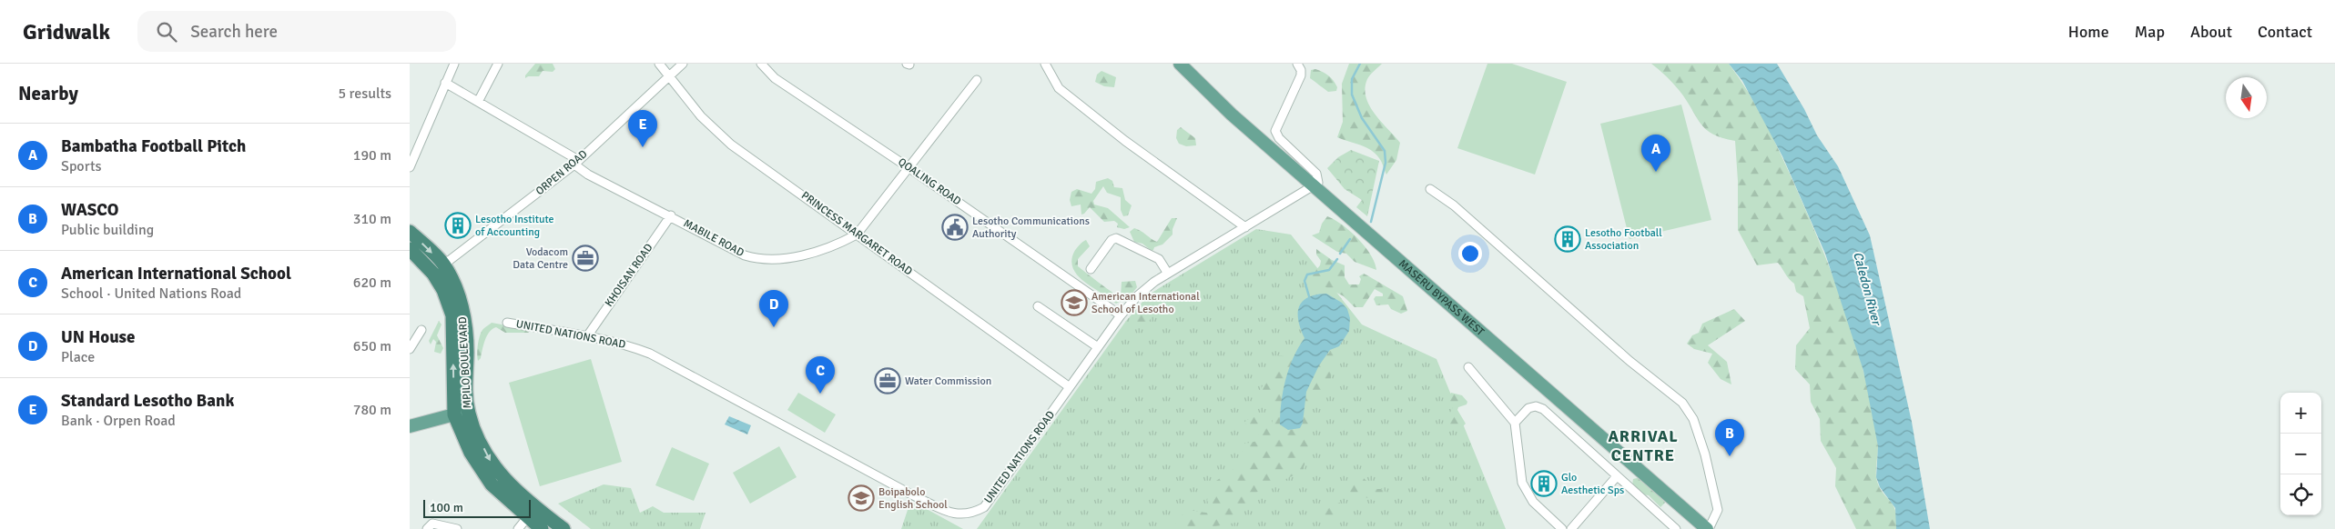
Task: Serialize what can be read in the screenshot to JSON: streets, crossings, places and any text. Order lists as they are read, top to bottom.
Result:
{
  "streets": {
    "highway": ["MPILO BOULEVARD"],
    "main road": ["MASERU BYPASS WEST"],
    "street": [
      "ORPEN ROAD",
      "QOALING ROAD",
      "PRINCESS MARGARET ROAD",
      "MABILE ROAD",
      "KHOISAN ROAD",
      "UNITED NATIONS ROAD"
    ]
  },
  "crossings": [
    ["ORPEN ROAD", "PRINCESS MARGARET ROAD"],
    ["ORPEN ROAD", "MABILE ROAD"],
    ["ORPEN ROAD", "MPILO BOULEVARD"],
    ["QOALING ROAD", "MABILE ROAD"],
    ["QOALING ROAD", "UNITED NATIONS ROAD"],
    ["PRINCESS MARGARET ROAD", "MABILE ROAD"],
    ["PRINCESS MARGARET ROAD", "UNITED NATIONS ROAD"],
    ["MABILE ROAD", "KHOISAN ROAD"],
    ["KHOISAN ROAD", "UNITED NATIONS ROAD"],
    ["MASERU BYPASS WEST", "UNITED NATIONS ROAD"]
  ],
  "districts": ["ARRIVAL CENTRE"],
  "water": ["Caledon River"],
  "places": {
    "building": ["Lesotho Institute of Accounting", "Lesotho Football Association", "Glo Aesthetic Sps"],
    "public building": ["Lesotho Communications Authority"],
    "office": ["Vodacom Data Centre", "Water Commission"],
    "school or university": ["American International School of Lesotho", "Boipabolo English School"]
  },
  "scale_bar": "100 m",
  "north": "bottom",
  "page": {
    "header": "Gridwalk",
    "search": "Search here",
    "nav": [
      "Home",
      "Map",
      "About",
      "Contact"
    ],
    "heading": ["Nearby", "5 results"],
    "pins": [
      "E",
      "A",
      "D",
      "C",
      "B"
    ],
    "list": [
      {
        "mark": "A",
        "name": "Bambatha Football Pitch",
        "note": "Sports",
        "value": "190 m"
      },
      {
        "mark": "B",
        "name": "WASCO",
        "note": "Public building",
        "value": "310 m"
      },
      {
        "mark": "C",
        "name": "American International School",
        "note": "School · United Nations Road",
        "value": "620 m"
      },
      {
        "mark": "D",
        "name": "UN House",
        "note": "Place",
        "value": "650 m"
      },
      {
        "mark": "E",
        "name": "Standard Lesotho Bank",
        "note": "Bank · Orpen Road",
        "value": "780 m"
      }
    ],
    "map_buttons": ["+", "−"],
    "scale": "100 m"
  }
}
